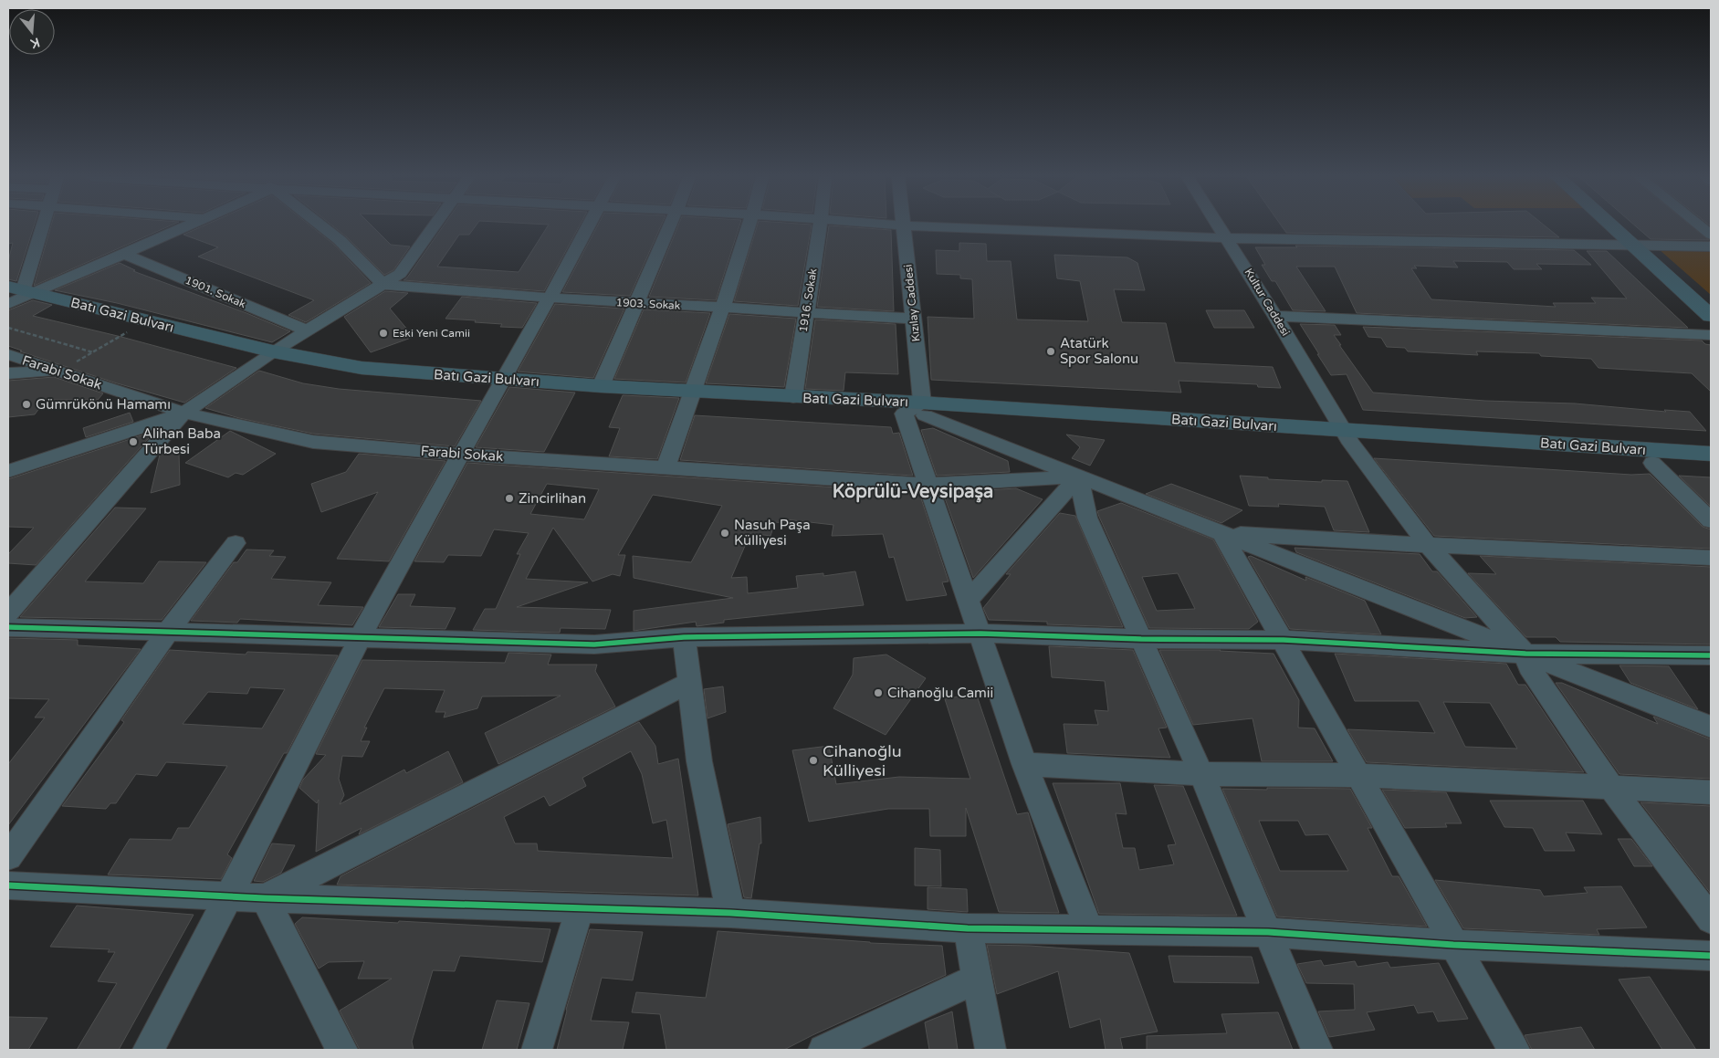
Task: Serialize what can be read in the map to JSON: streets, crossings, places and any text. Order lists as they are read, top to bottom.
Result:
{
  "streets": {
    "main road": ["Batı Gazi Bulvarı"],
    "street": [
      "1901. Sokak",
      "1916. Sokak",
      "Kultur Caddesi",
      "Kızılay Caddesi",
      "1903. Sokak",
      "Farabi Sokak"
    ]
  },
  "crossings": [
    ["1916. Sokak", "1903. Sokak"],
    ["1916. Sokak", "Batı Gazi Bulvarı"],
    ["Kultur Caddesi", "Batı Gazi Bulvarı"],
    ["Kızılay Caddesi", "1903. Sokak"],
    ["Kızılay Caddesi", "Batı Gazi Bulvarı"],
    ["Kızılay Caddesi", "Farabi Sokak"]
  ],
  "districts": ["Köprülü-Veysipaşa"],
  "places": [
    "Eski Yeni Camii",
    "Atatürk Spor Salonu",
    "Gümrükönü Hamamı",
    "Alihan Baba Türbesi",
    "Zincirlihan",
    "Nasuh Paşa Külliyesi",
    "Cihanoğlu Camii",
    "Cihanoğlu Külliyesi"
  ],
  "north": "bottom"
}
